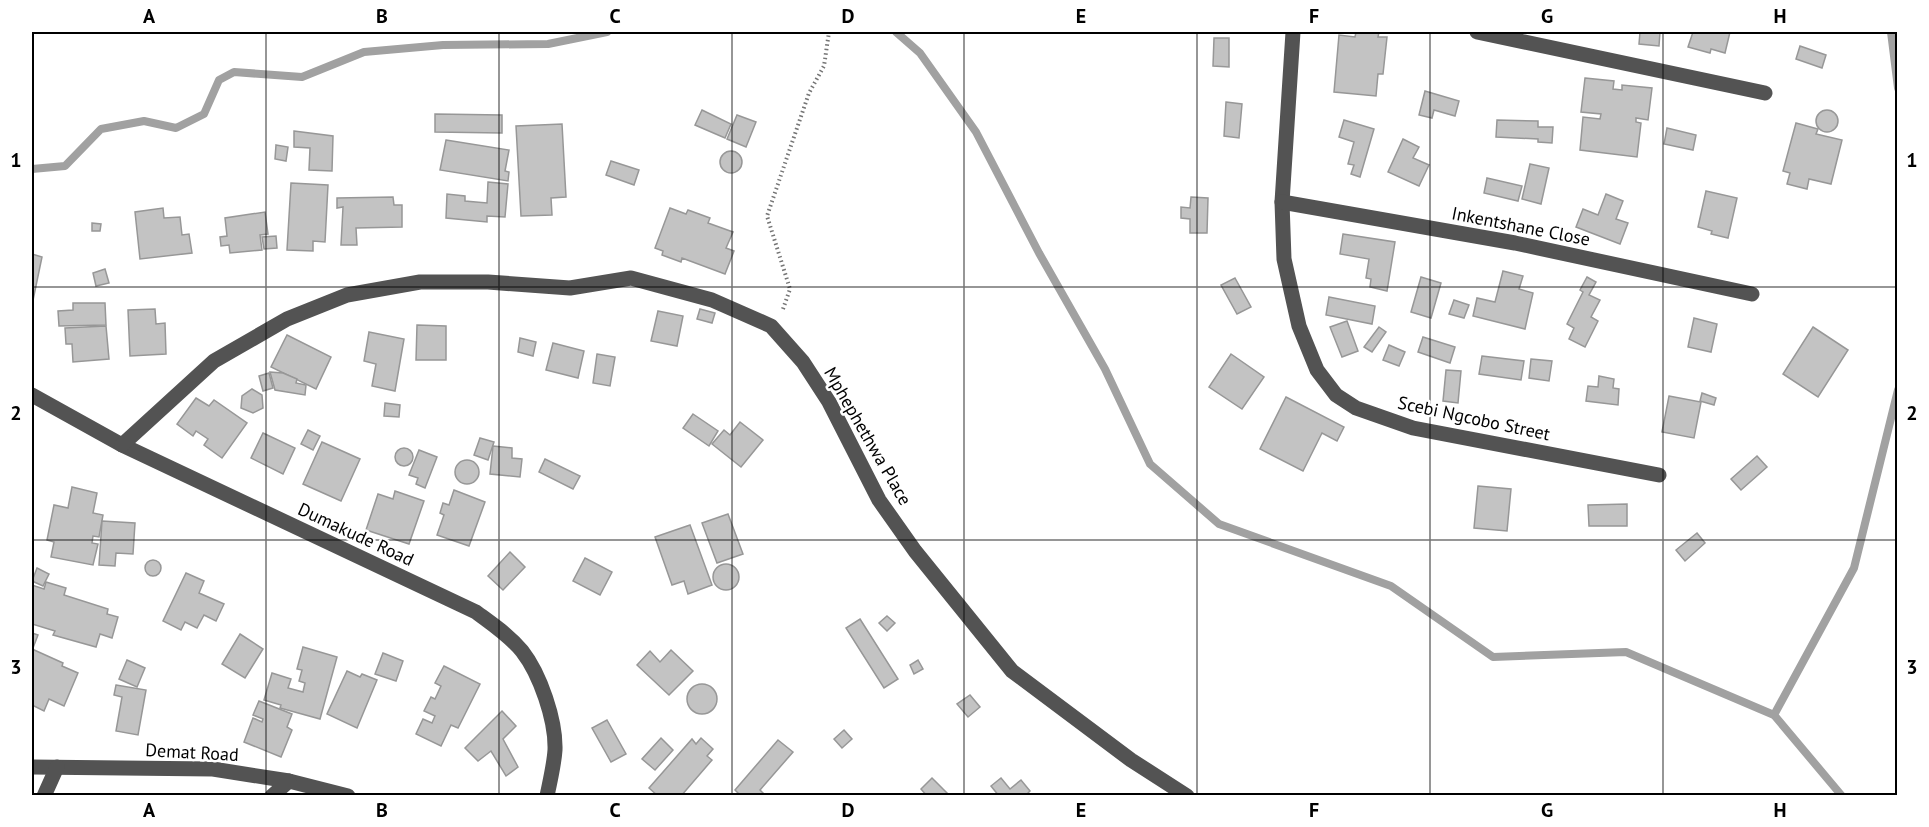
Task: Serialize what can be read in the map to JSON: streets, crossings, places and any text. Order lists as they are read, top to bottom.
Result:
{
  "streets": {
    "street": [
      "Inkentshane Close",
      "Scebi Ngcobo Street",
      "Mphephethwa Place",
      "Dumakude Road",
      "Demat Road"
    ]
  },
  "crossings": [
    ["Inkentshane Close", "Scebi Ngcobo Street"],
    ["Mphephethwa Place", "Dumakude Road"]
  ],
  "grid": {
    "columns": [
      "A",
      "B",
      "C",
      "D",
      "E",
      "F",
      "G",
      "H"
    ],
    "rows": ["1", "2", "3"]
  }
}
